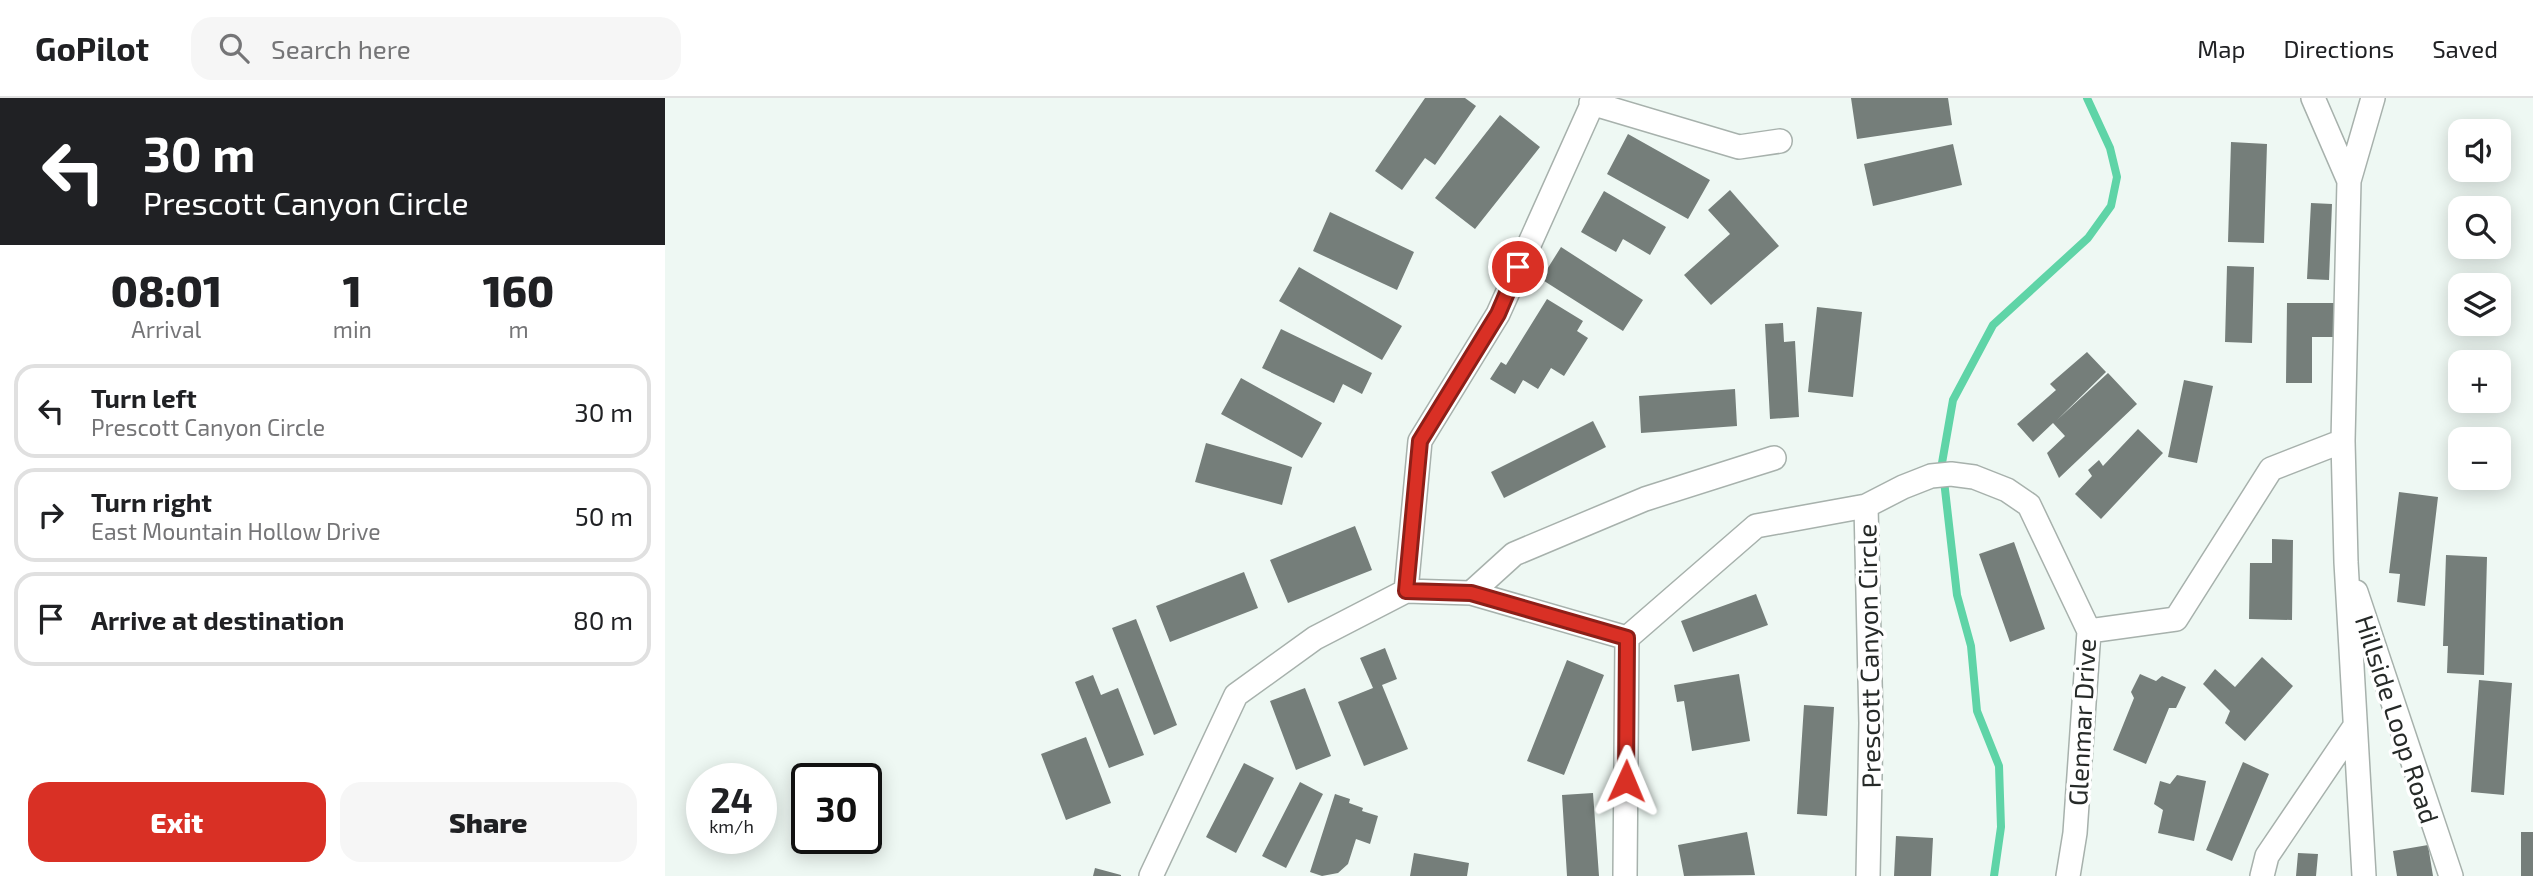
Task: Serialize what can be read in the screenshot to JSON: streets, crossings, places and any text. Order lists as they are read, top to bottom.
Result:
{
  "streets": {
    "street": ["Prescott Canyon Circle", "Hillside Loop Road", "Glenmar Drive"]
  },
  "crossings": [
    ["Prescott Canyon Circle", "Glenmar Drive"]
  ],
  "page": {
    "header": "GoPilot",
    "search": "Search here",
    "nav": ["Map", "Directions", "Saved"],
    "turn": ["30 m", "Prescott Canyon Circle"],
    "map_buttons": ["+", "−"],
    "eta": [
      "08:01",
      "Arrival",
      "1",
      "min",
      "160",
      "m"
    ],
    "list": [
      {
        "name": "Turn left",
        "note": "Prescott Canyon Circle",
        "value": "30 m"
      },
      {
        "name": "Turn right",
        "note": "East Mountain Hollow Drive",
        "value": "50 m"
      },
      {
        "name": "Arrive at destination",
        "value": "80 m"
      }
    ],
    "speed": "24 km/h",
    "limit": "30",
    "buttons": ["Exit", "Share"]
  }
}
